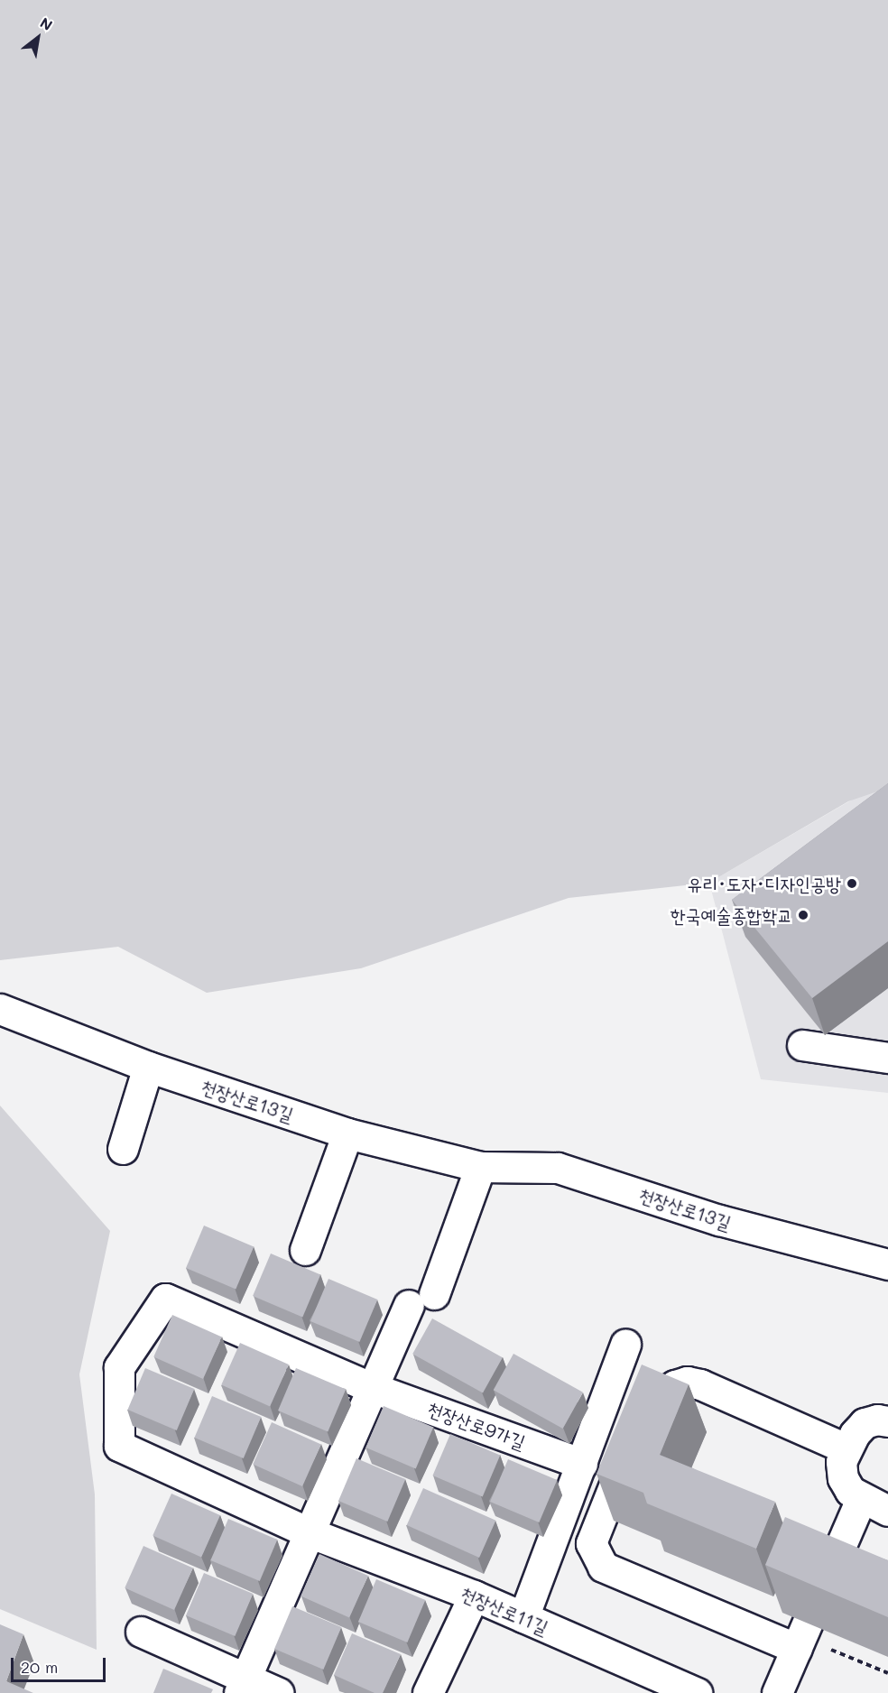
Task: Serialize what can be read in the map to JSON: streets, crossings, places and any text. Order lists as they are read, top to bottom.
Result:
{
  "streets": {
    "street": ["천장산로13길", "천장산로9가길", "천장산로11길"]
  },
  "crossings": [
    ["천장산로9가길", "천장산로11길"]
  ],
  "places": ["유리·도자·디자인공방", "한국예술종합학교"],
  "scale_bar": "20 m",
  "north": "top right"
}
